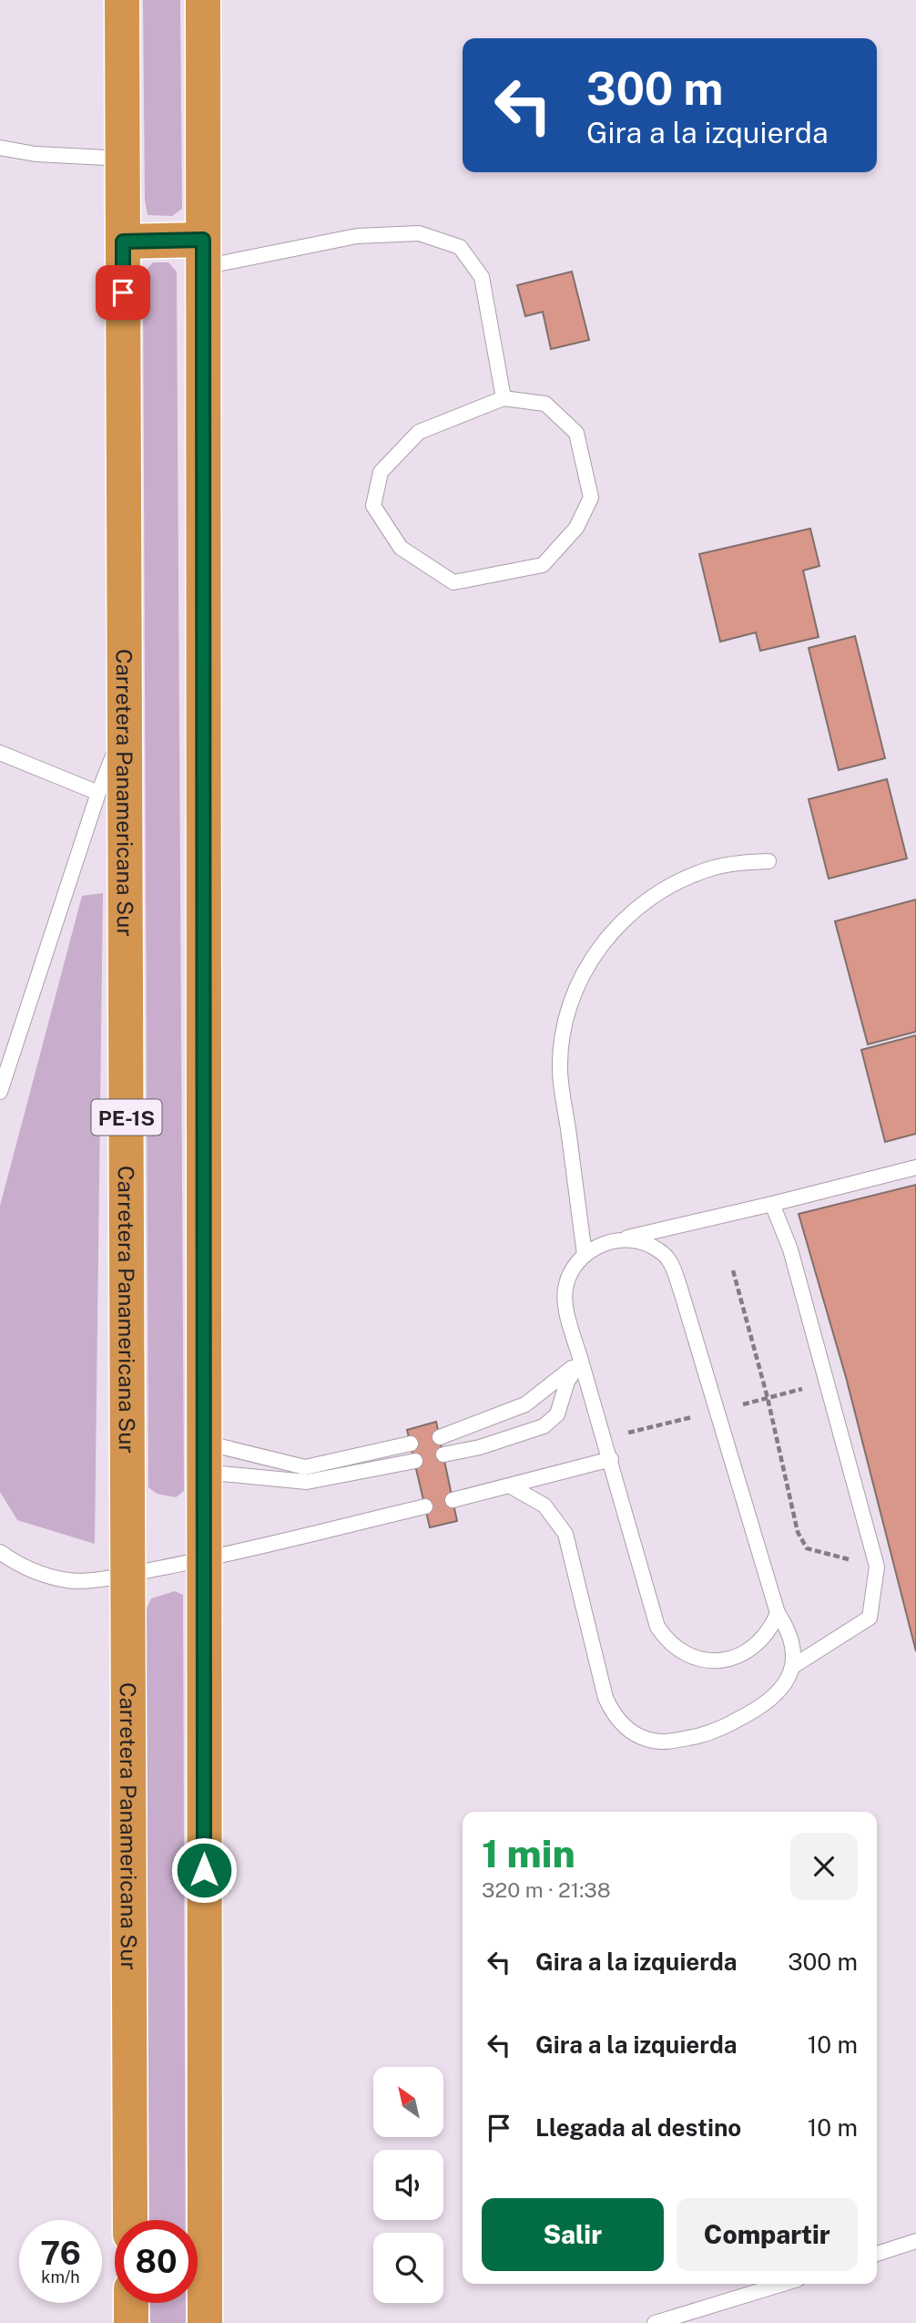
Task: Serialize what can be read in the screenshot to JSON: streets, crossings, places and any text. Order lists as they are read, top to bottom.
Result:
{
  "streets": {
    "highway": ["Carretera Panamericana Sur", "PE-1S"]
  },
  "north": "top left",
  "page": {
    "turn": ["300 m", "Gira a la izquierda"],
    "heading": ["1 min", "320 m · 21:38"],
    "list": [
      {
        "name": "Gira a la izquierda",
        "value": "300 m"
      },
      {
        "name": "Gira a la izquierda",
        "value": "10 m"
      },
      {
        "name": "Llegada al destino",
        "value": "10 m"
      }
    ],
    "buttons": ["Salir", "Compartir"],
    "speed": "76 km/h",
    "limit": "80"
  }
}
